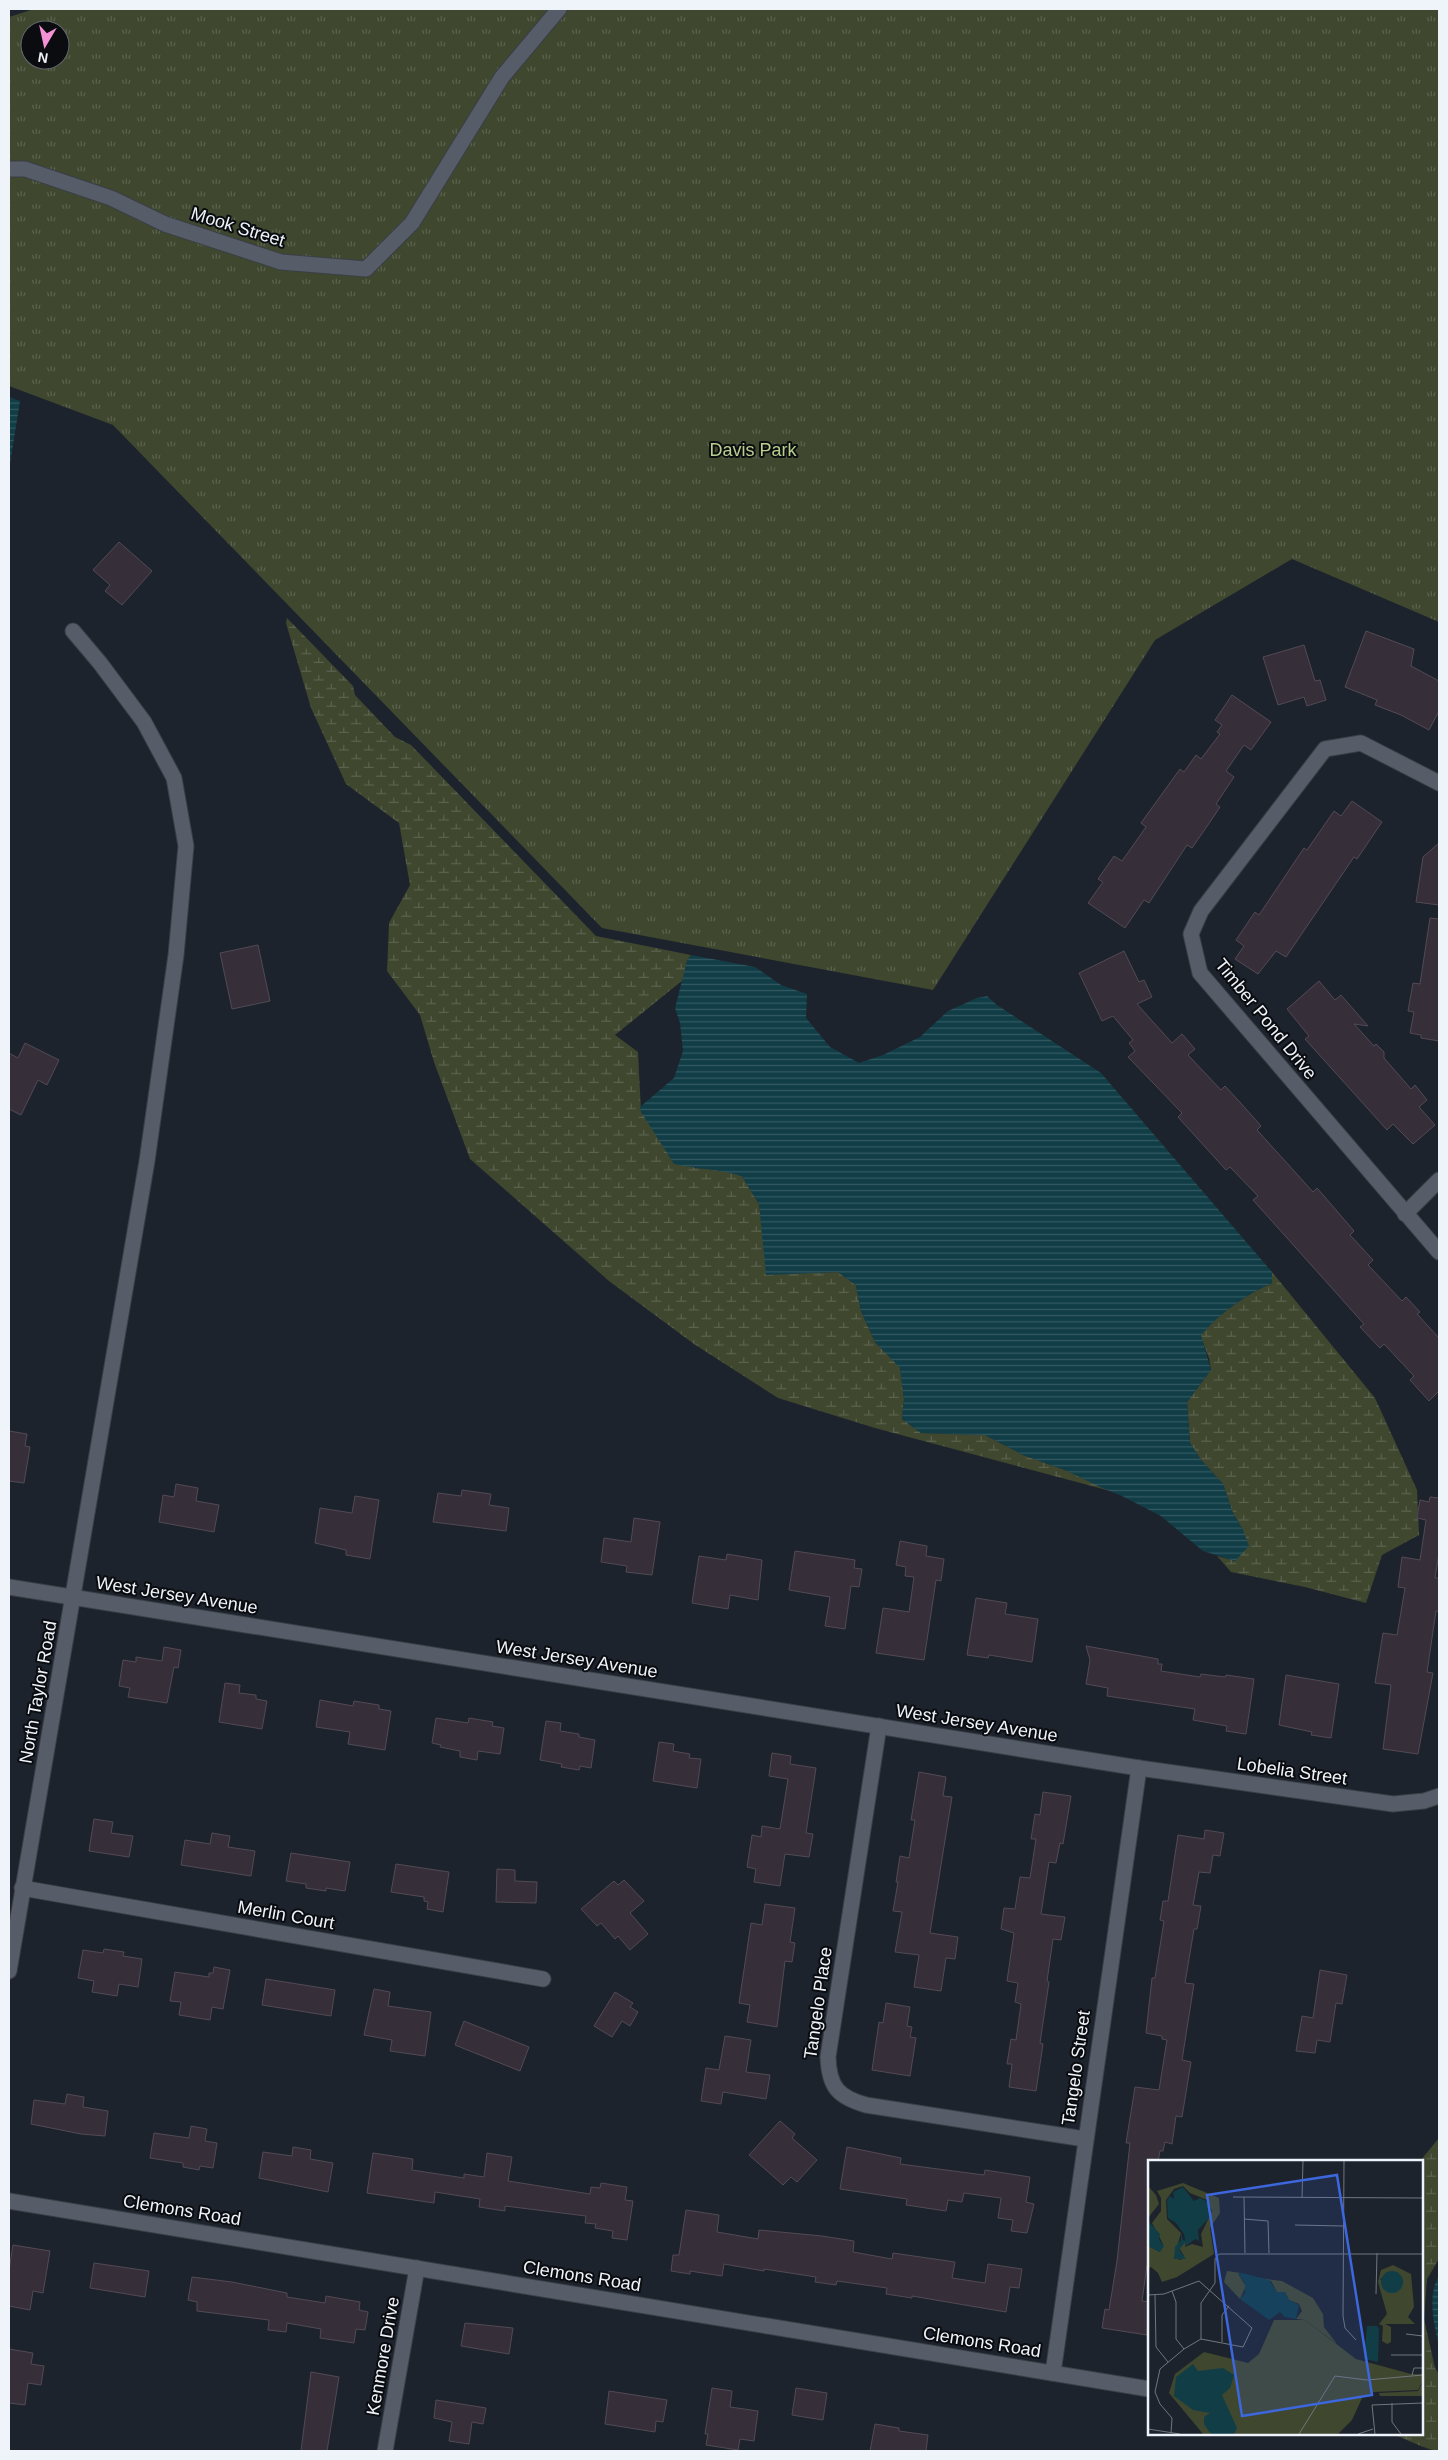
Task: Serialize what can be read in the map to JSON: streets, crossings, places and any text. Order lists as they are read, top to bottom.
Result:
{
  "streets": {
    "street": [
      "Mook Street",
      "Timber Pond Drive",
      "West Jersey Avenue",
      "North Taylor Road",
      "Lobelia Street",
      "Merlin Court",
      "Tangelo Place",
      "Tangelo Street",
      "Clemons Road",
      "Kenmore Drive"
    ]
  },
  "crossings": [
    ["West Jersey Avenue", "North Taylor Road"],
    ["West Jersey Avenue", "Lobelia Street"],
    ["West Jersey Avenue", "Tangelo Place"],
    ["West Jersey Avenue", "Tangelo Street"],
    ["North Taylor Road", "Merlin Court"],
    ["Lobelia Street", "Tangelo Street"],
    ["Tangelo Place", "Tangelo Street"],
    ["Tangelo Street", "Clemons Road"],
    ["Clemons Road", "Kenmore Drive"]
  ],
  "parks": ["Davis Park"],
  "north": "bottom"
}
